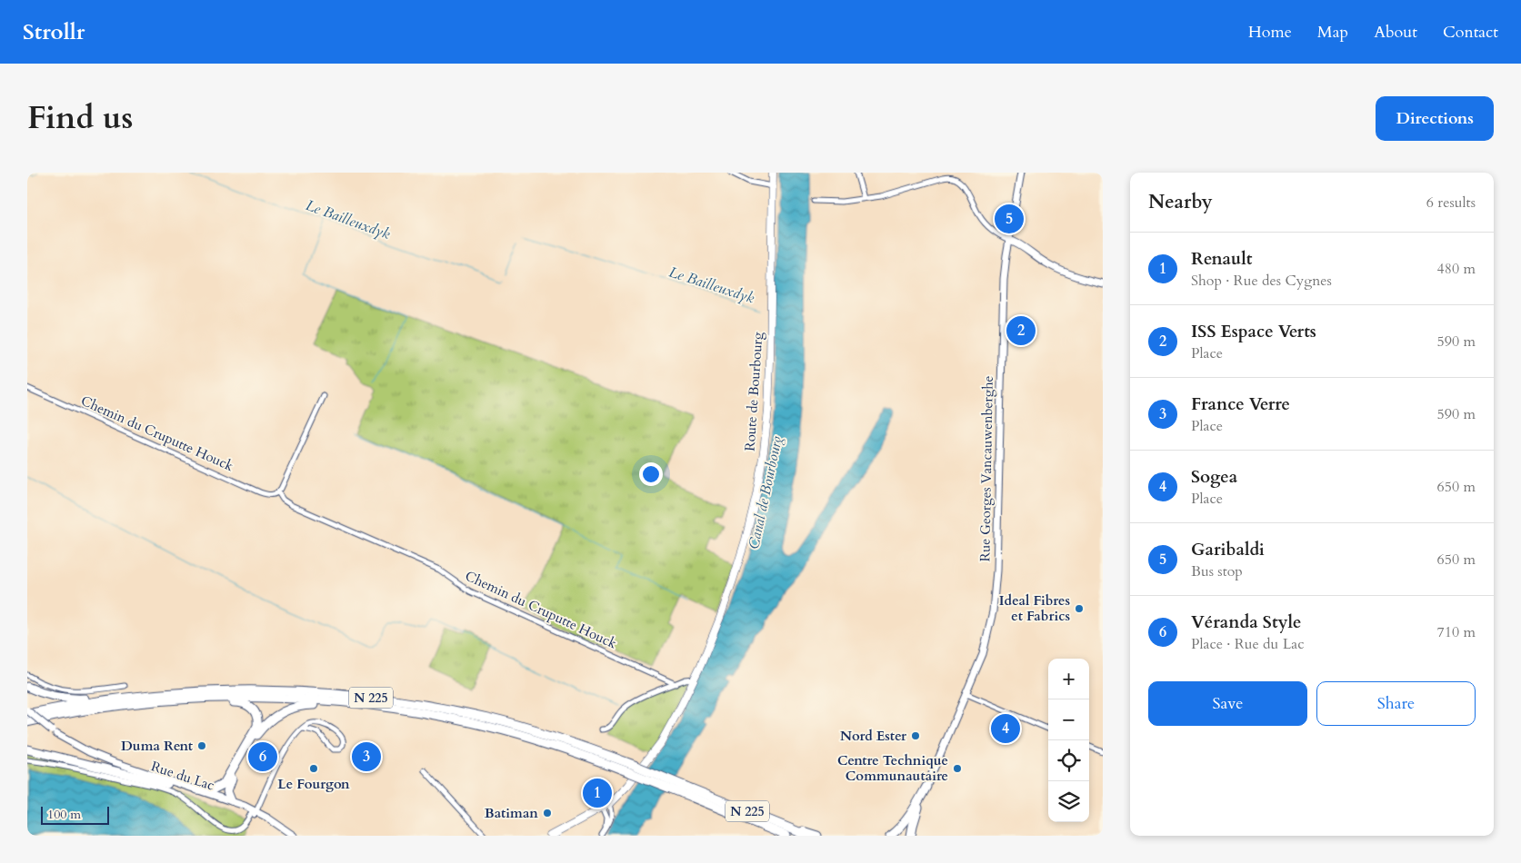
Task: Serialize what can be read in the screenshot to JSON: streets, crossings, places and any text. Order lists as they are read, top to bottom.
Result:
{
  "streets": {
    "highway": ["N 225"],
    "main road": ["Route de Bourbourg"],
    "street": ["Chemin du Cruputte Houck", "Rue Georges Vancauwenberghe", "Rue du Lac"]
  },
  "water": ["Le Bailleuxdyk", "Canal de Bourbourg"],
  "places": [
    "Ideal Fibres et Fabrics",
    "Nord Ester",
    "Duma Rent",
    "Le Fourgon",
    "Centre Technique Communautaire",
    "Batiman"
  ],
  "scale_bar": "100 m",
  "page": {
    "header": "Strollr",
    "nav": [
      "Home",
      "Map",
      "About",
      "Contact"
    ],
    "title": "Find us",
    "buttons": [
      "Directions",
      ["Save", "Share"]
    ],
    "heading": ["Nearby", "6 results"],
    "pins": [
      "5",
      "2",
      "4",
      "3",
      "6",
      "1"
    ],
    "list": [
      {
        "mark": "1",
        "name": "Renault",
        "note": "Shop · Rue des Cygnes",
        "value": "480 m"
      },
      {
        "mark": "2",
        "name": "ISS Espace Verts",
        "note": "Place",
        "value": "590 m"
      },
      {
        "mark": "3",
        "name": "France Verre",
        "note": "Place",
        "value": "590 m"
      },
      {
        "mark": "4",
        "name": "Sogea",
        "note": "Place",
        "value": "650 m"
      },
      {
        "mark": "5",
        "name": "Garibaldi",
        "note": "Bus stop",
        "value": "650 m"
      },
      {
        "mark": "6",
        "name": "Véranda Style",
        "note": "Place · Rue du Lac",
        "value": "710 m"
      }
    ],
    "map_buttons": ["+", "−"],
    "scale": "100 m"
  }
}
